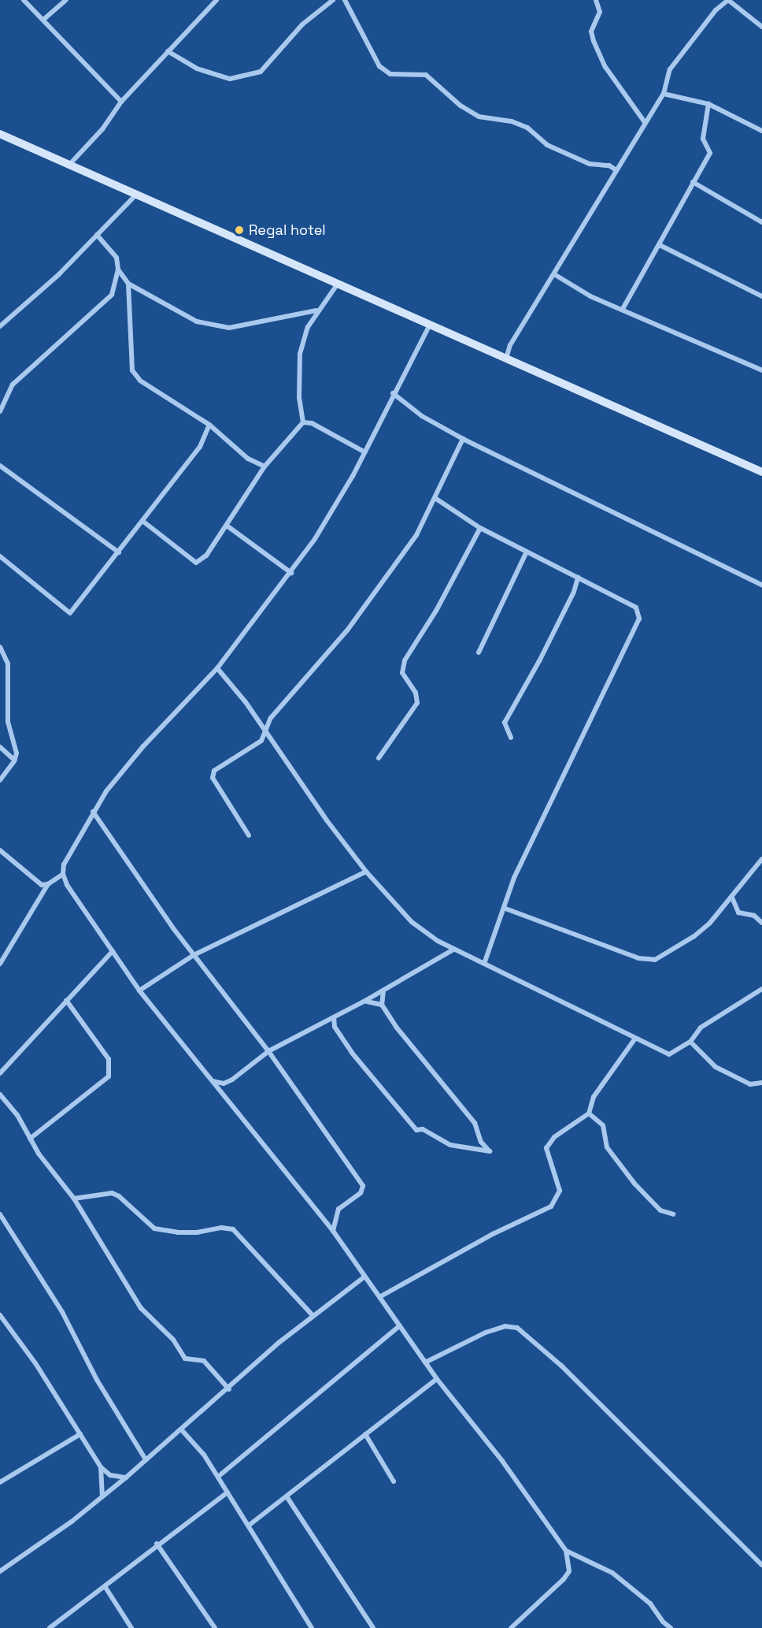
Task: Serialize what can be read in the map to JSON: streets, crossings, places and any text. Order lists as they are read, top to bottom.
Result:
{
  "places": ["Regal hotel"]
}
